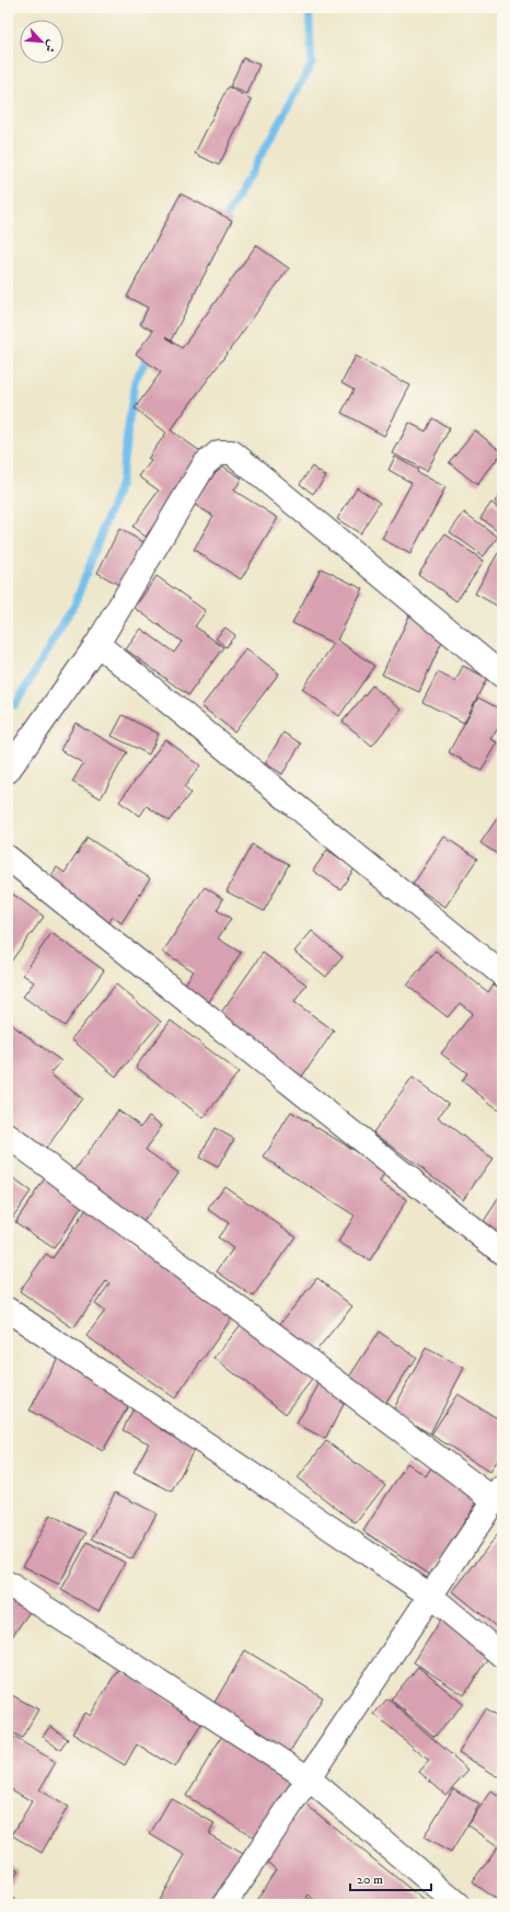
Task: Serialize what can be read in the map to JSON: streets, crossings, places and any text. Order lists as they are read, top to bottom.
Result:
{
  "scale_bar": "20 m",
  "north": "bottom right"
}
